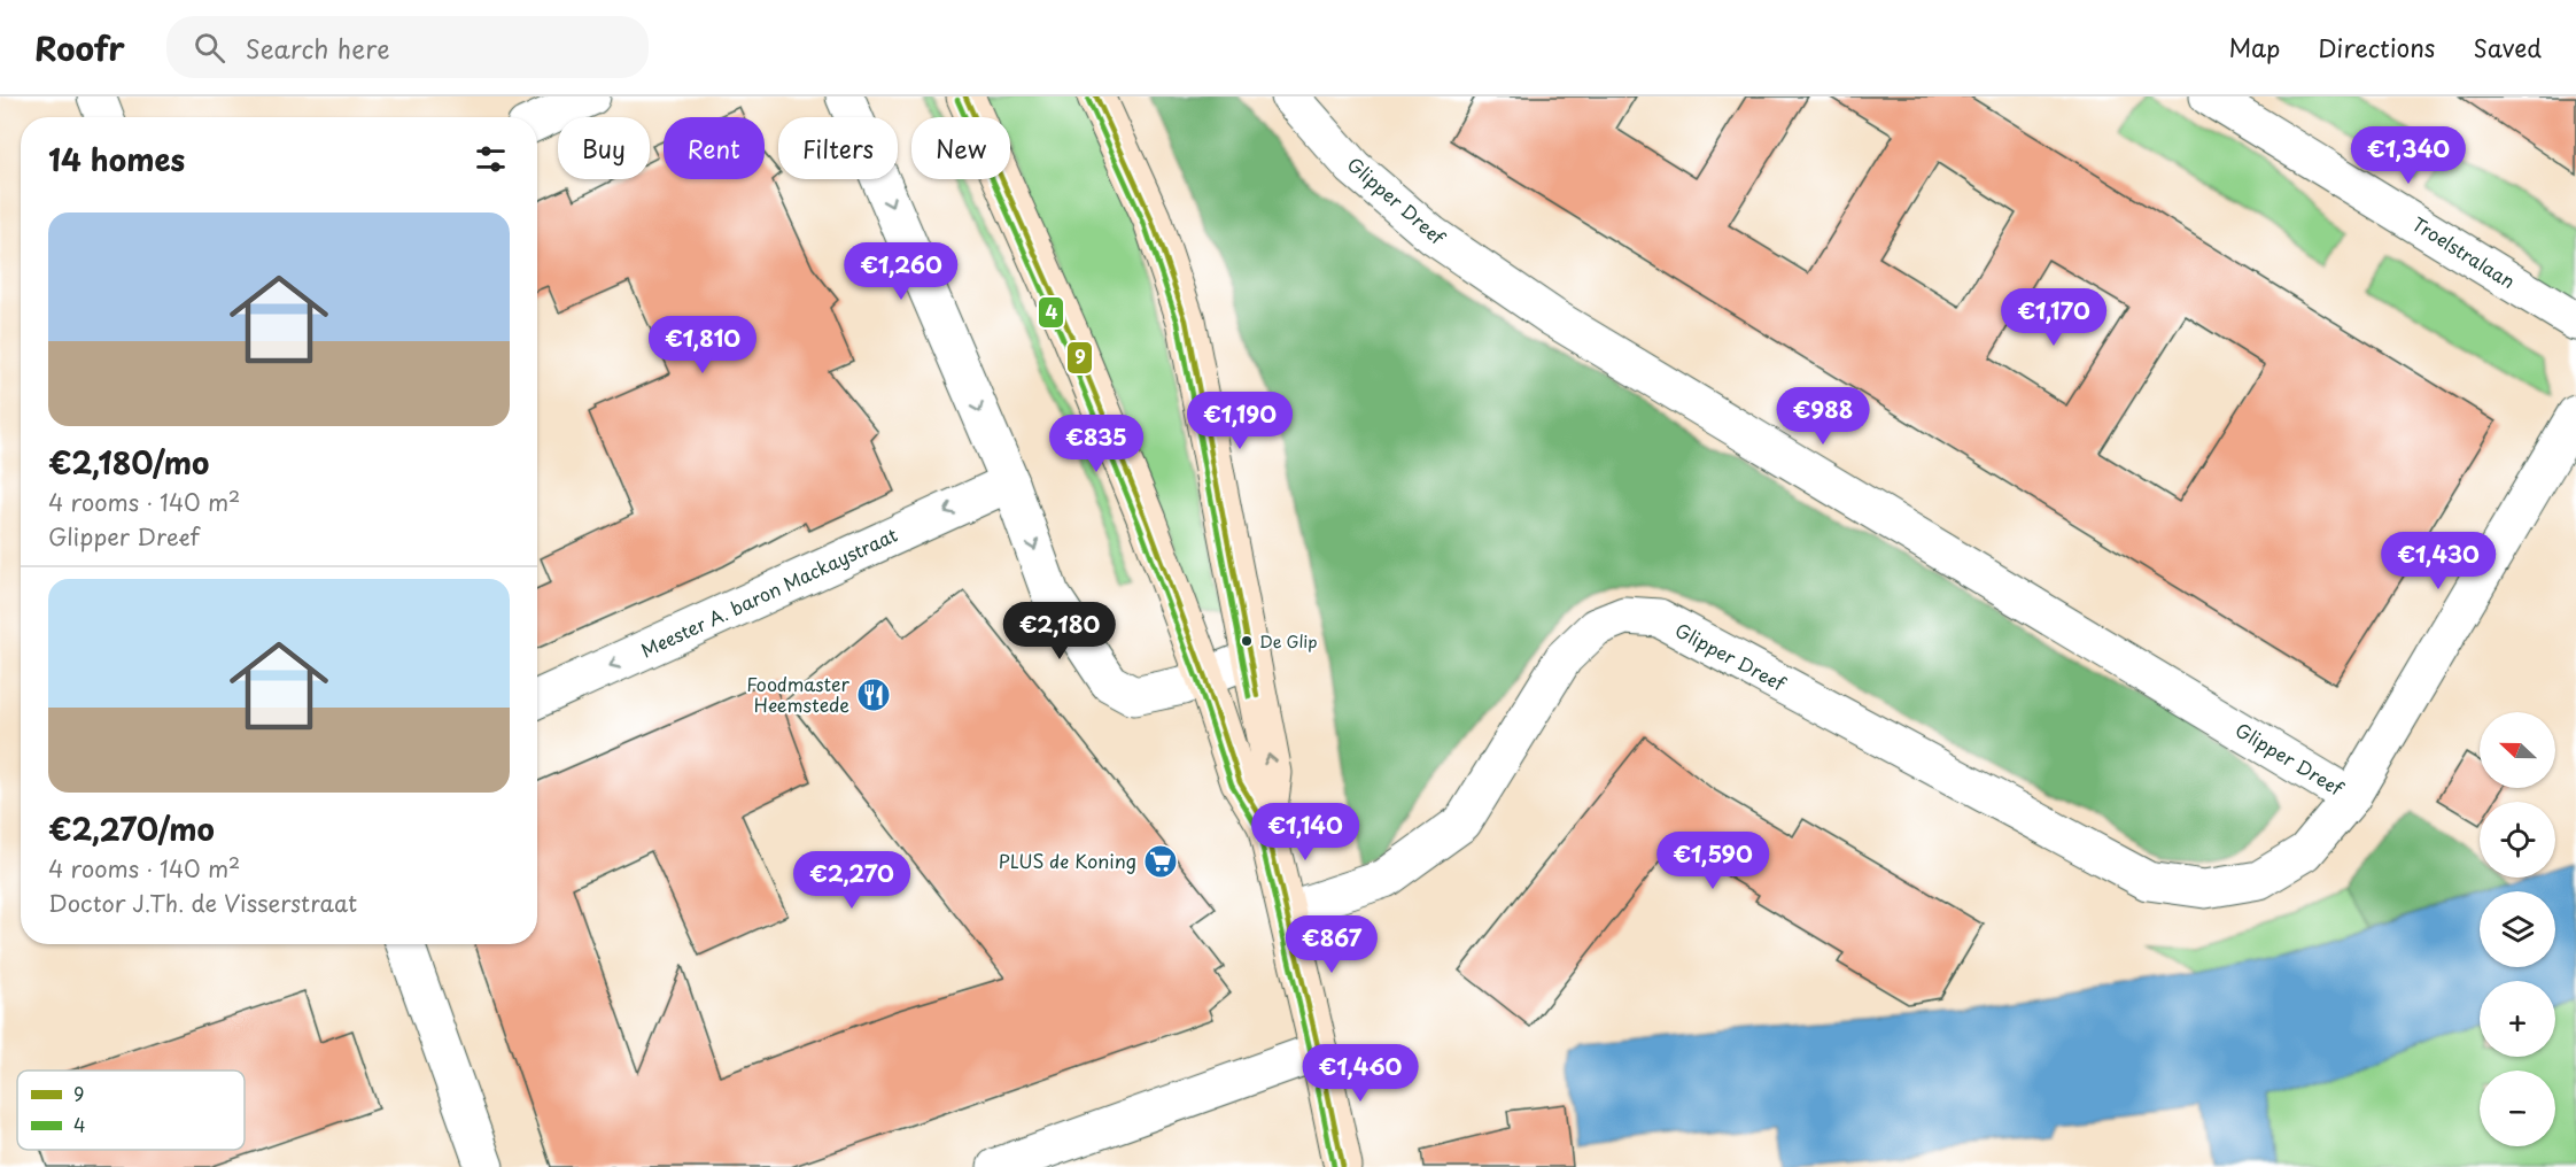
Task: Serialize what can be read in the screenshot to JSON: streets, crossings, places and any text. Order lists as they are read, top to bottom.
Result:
{
  "streets": {
    "street": ["Glipper Dreef", "Troelstralaan", "Meester A. baron Mackaystraat"]
  },
  "one_way": ["Meester A. baron Mackaystraat"],
  "places": {
    "other": ["De Glip"],
    "restaurant": ["Foodmaster Heemstede"],
    "supermarket": ["PLUS de Koning"]
  },
  "lines": ["transit line 9", "transit line 4"],
  "legend": ["9", "4"],
  "north": "left",
  "page": {
    "header": "Roofr",
    "search": "Search here",
    "nav": ["Map", "Directions", "Saved"],
    "chip": [
      "Buy",
      "Rent",
      "Filters",
      "New"
    ],
    "heading": "14 homes",
    "price": [
      "€1,340",
      "€1,260",
      "€1,170",
      "€1,810",
      "€988",
      "€1,190",
      "€835",
      "€1,430",
      "€2,180",
      "€1,140",
      "€1,590",
      "€2,270",
      "€867",
      "€1,460"
    ],
    "list": [
      {
        "name": "€2,180/mo",
        "note": "4 rooms · 140 m² · Glipper Dreef"
      },
      {
        "name": "€2,270/mo",
        "note": "4 rooms · 140 m² · Doctor J.Th. de Visserstraat"
      }
    ],
    "map_buttons": ["+", "−"]
  }
}
